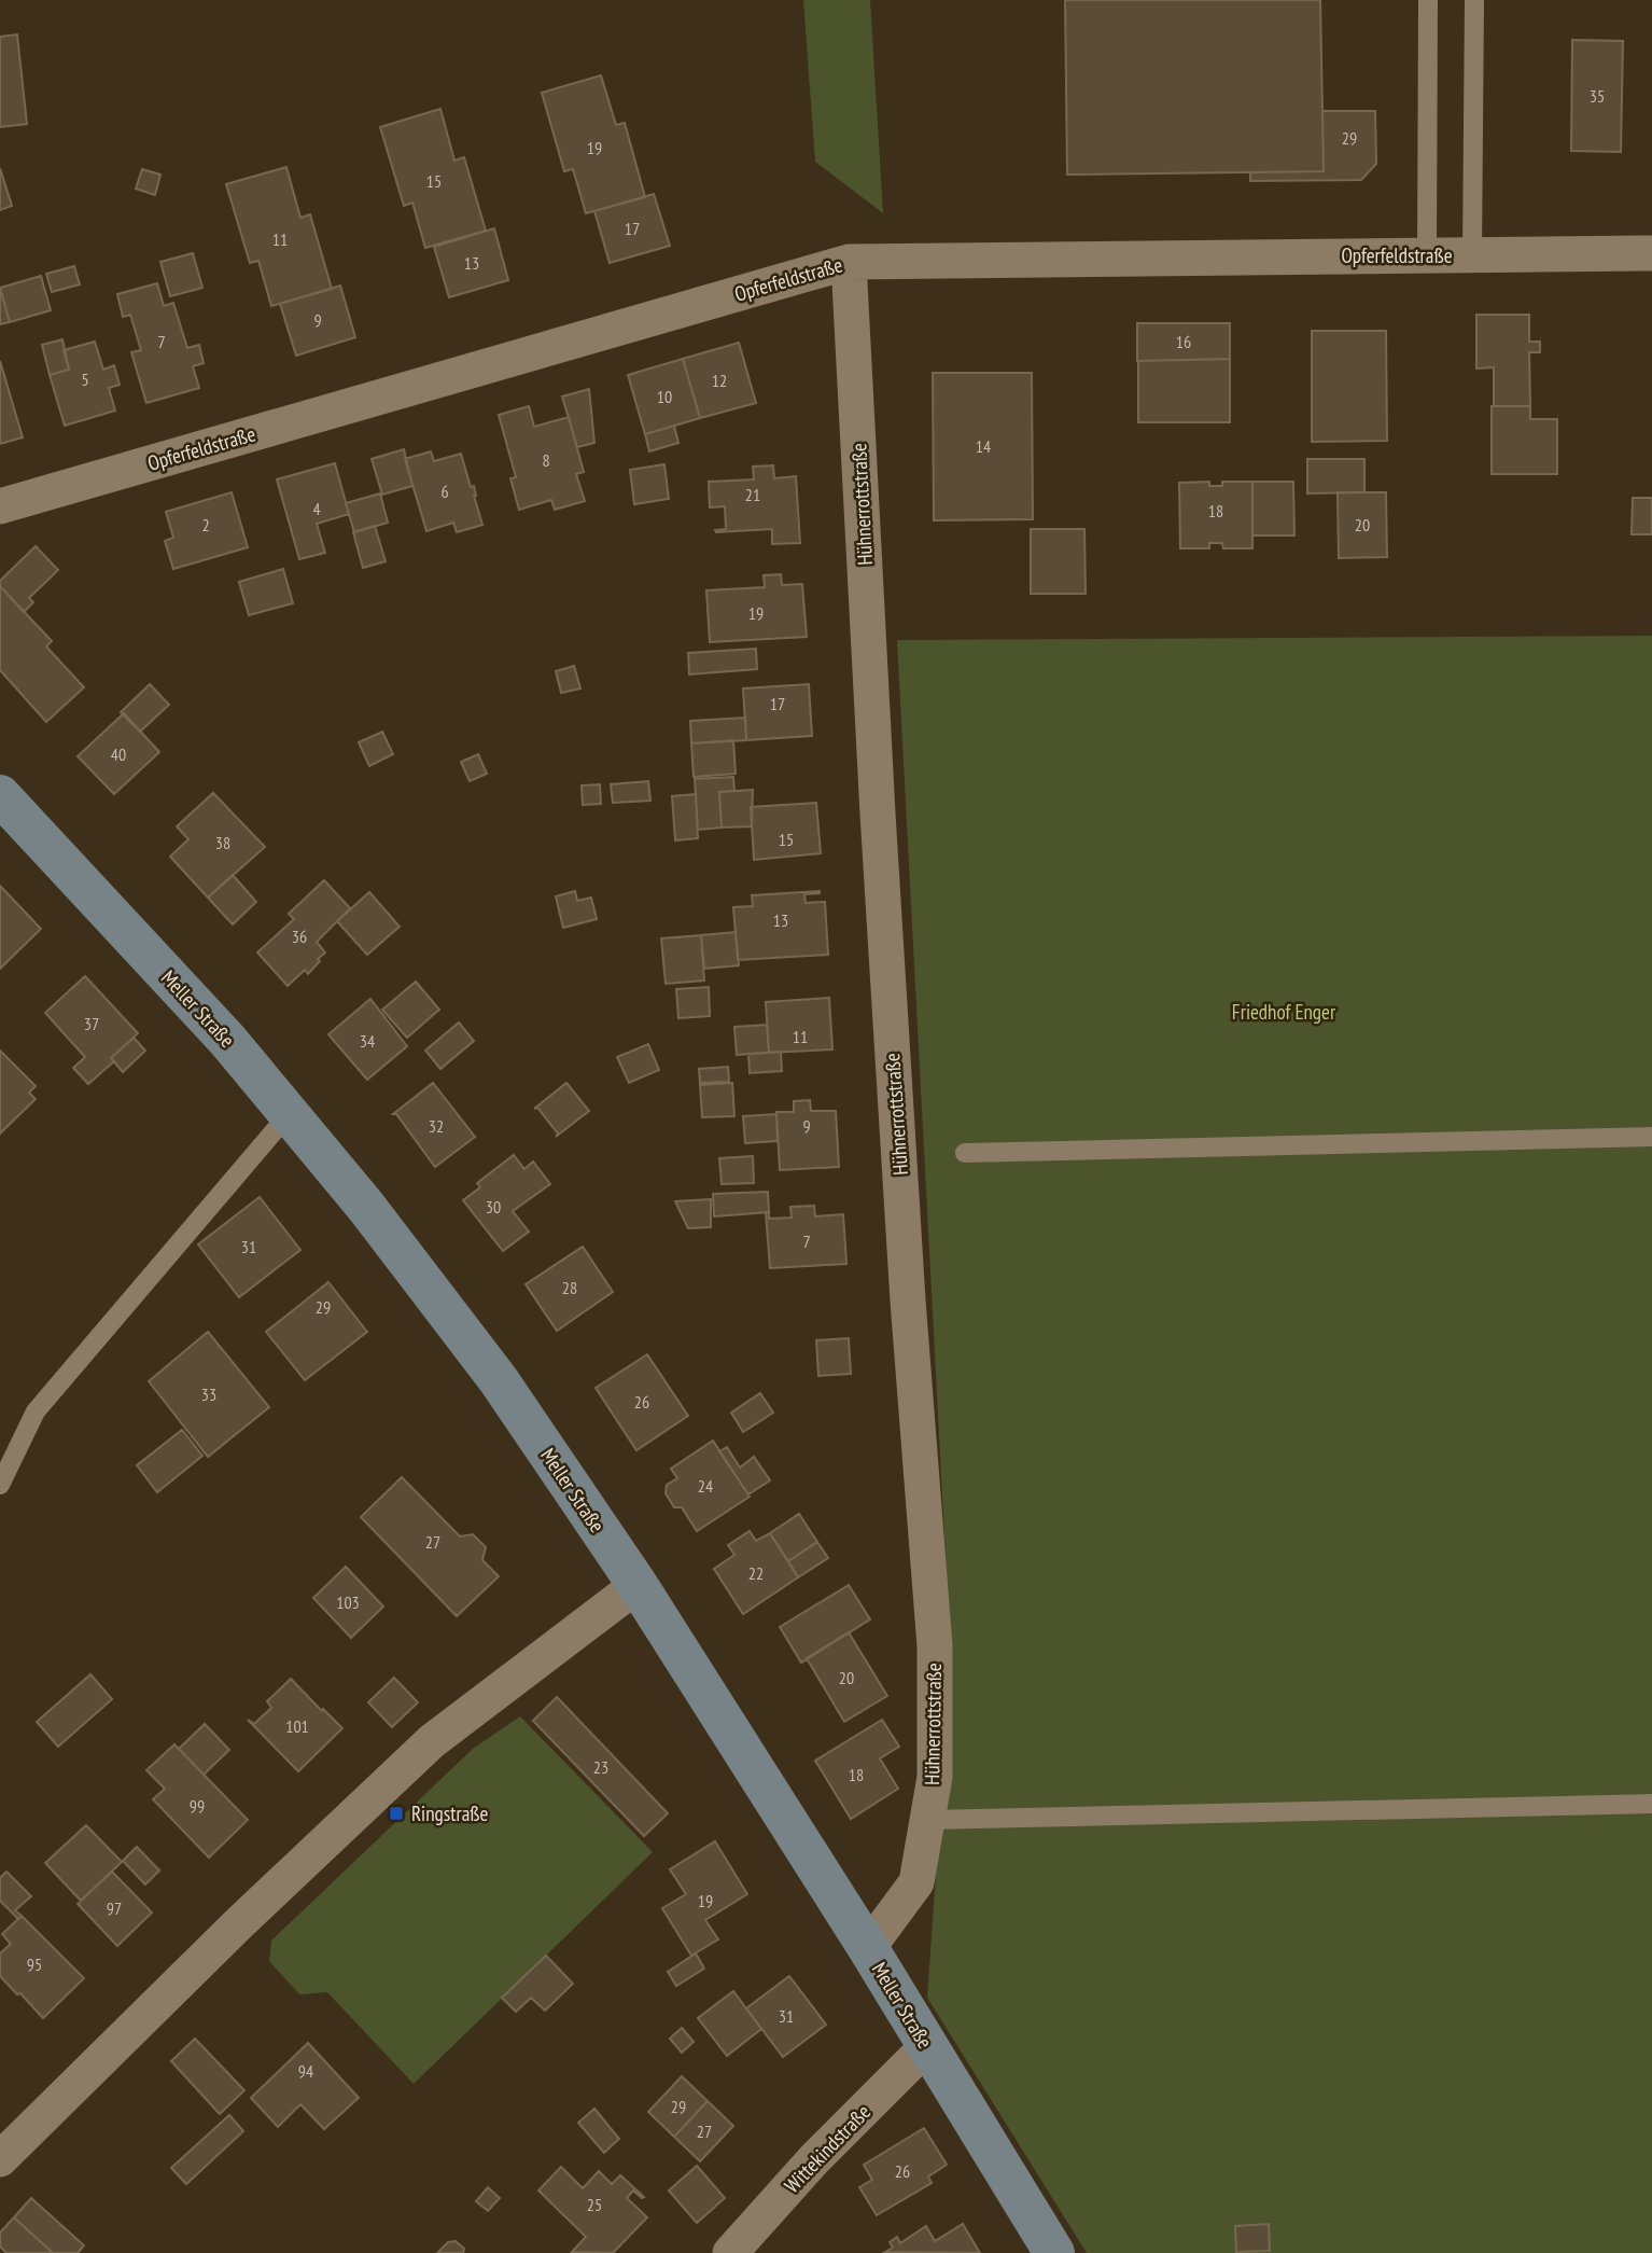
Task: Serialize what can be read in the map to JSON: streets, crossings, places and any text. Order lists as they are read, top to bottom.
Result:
{
  "streets": {
    "main road": ["Meller Straße"],
    "street": ["Opferfeldstraße", "Hühnerrottstraße", "Wittekindstraße"]
  },
  "crossings": [
    ["Opferfeldstraße", "Hühnerrottstraße"],
    ["Hühnerrottstraße", "Meller Straße"],
    ["Meller Straße", "Wittekindstraße"]
  ],
  "parks": ["Friedhof Enger"],
  "places": {
    "transit": ["Ringstraße"]
  },
  "house_numbers": [
    "35",
    "29",
    "19",
    "15",
    "17",
    "11",
    "13",
    "9",
    "7",
    "16",
    "5",
    "12",
    "10",
    "14",
    "8",
    "6",
    "21",
    "4",
    "18",
    "2",
    "20",
    "19",
    "17",
    "40",
    "15",
    "38",
    "13",
    "36",
    "37",
    "11",
    "34",
    "32",
    "9",
    "30",
    "7",
    "31",
    "28",
    "29",
    "33",
    "26",
    "24",
    "27",
    "22",
    "103",
    "20",
    "101",
    "23",
    "18",
    "99",
    "19",
    "97",
    "95",
    "31",
    "94",
    "29",
    "27",
    "26",
    "25"
  ]
}
